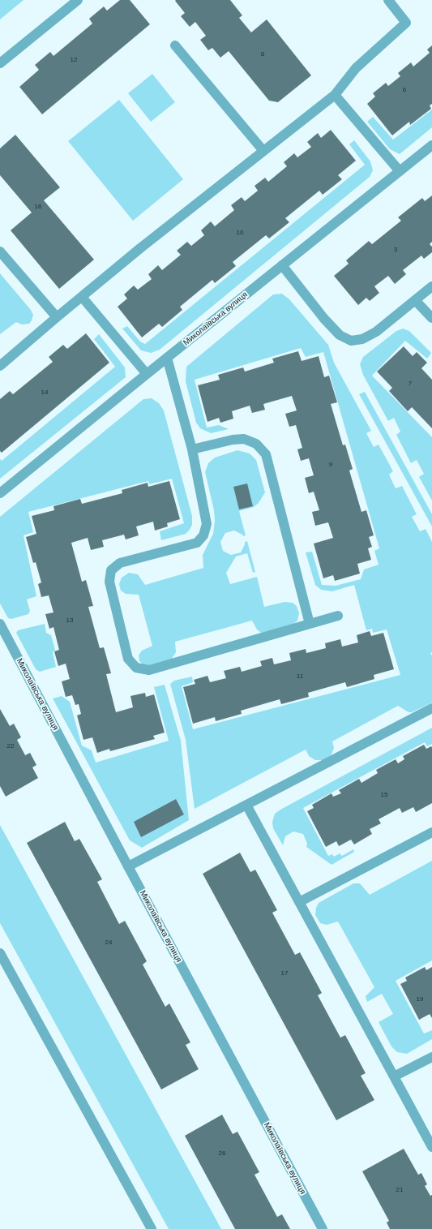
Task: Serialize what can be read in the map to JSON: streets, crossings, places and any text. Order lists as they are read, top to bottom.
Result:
{
  "streets": {
    "street": ["Миколаївська вулиця"]
  },
  "house_numbers": [
    "8",
    "12",
    "6",
    "16",
    "10",
    "3",
    "7",
    "14",
    "9",
    "13",
    "11",
    "22",
    "15",
    "24",
    "17",
    "19",
    "26",
    "21"
  ]
}
